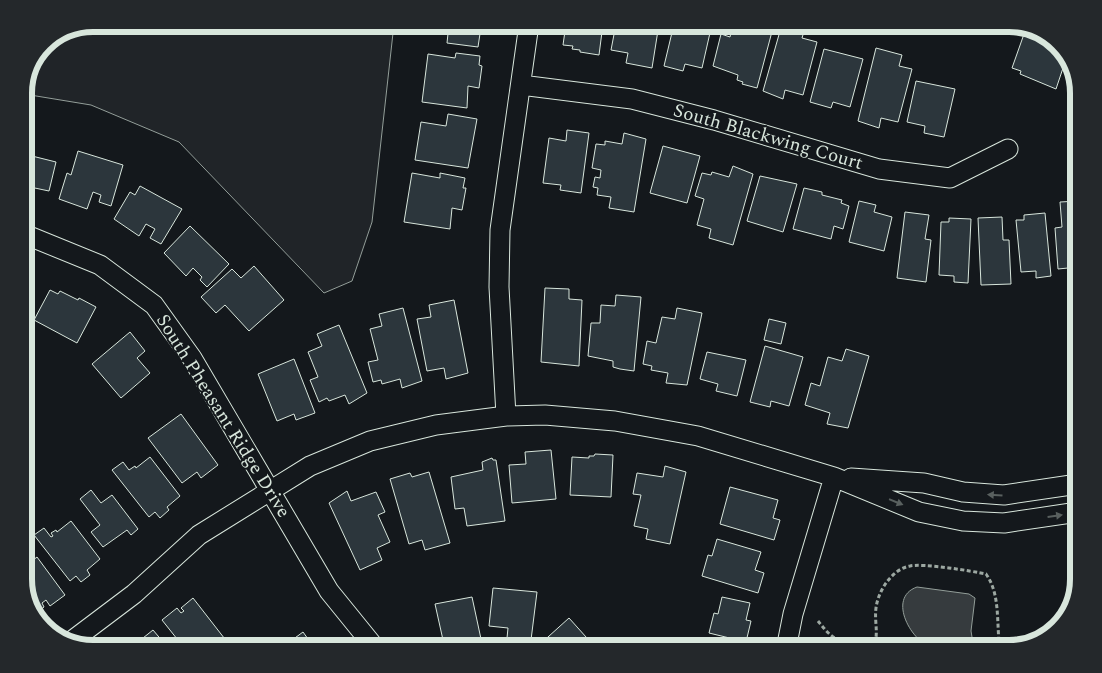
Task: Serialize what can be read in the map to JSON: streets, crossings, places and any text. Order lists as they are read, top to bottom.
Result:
{
  "streets": {
    "street": ["South Blackwing Court", "South Pheasant Ridge Drive"]
  }
}
